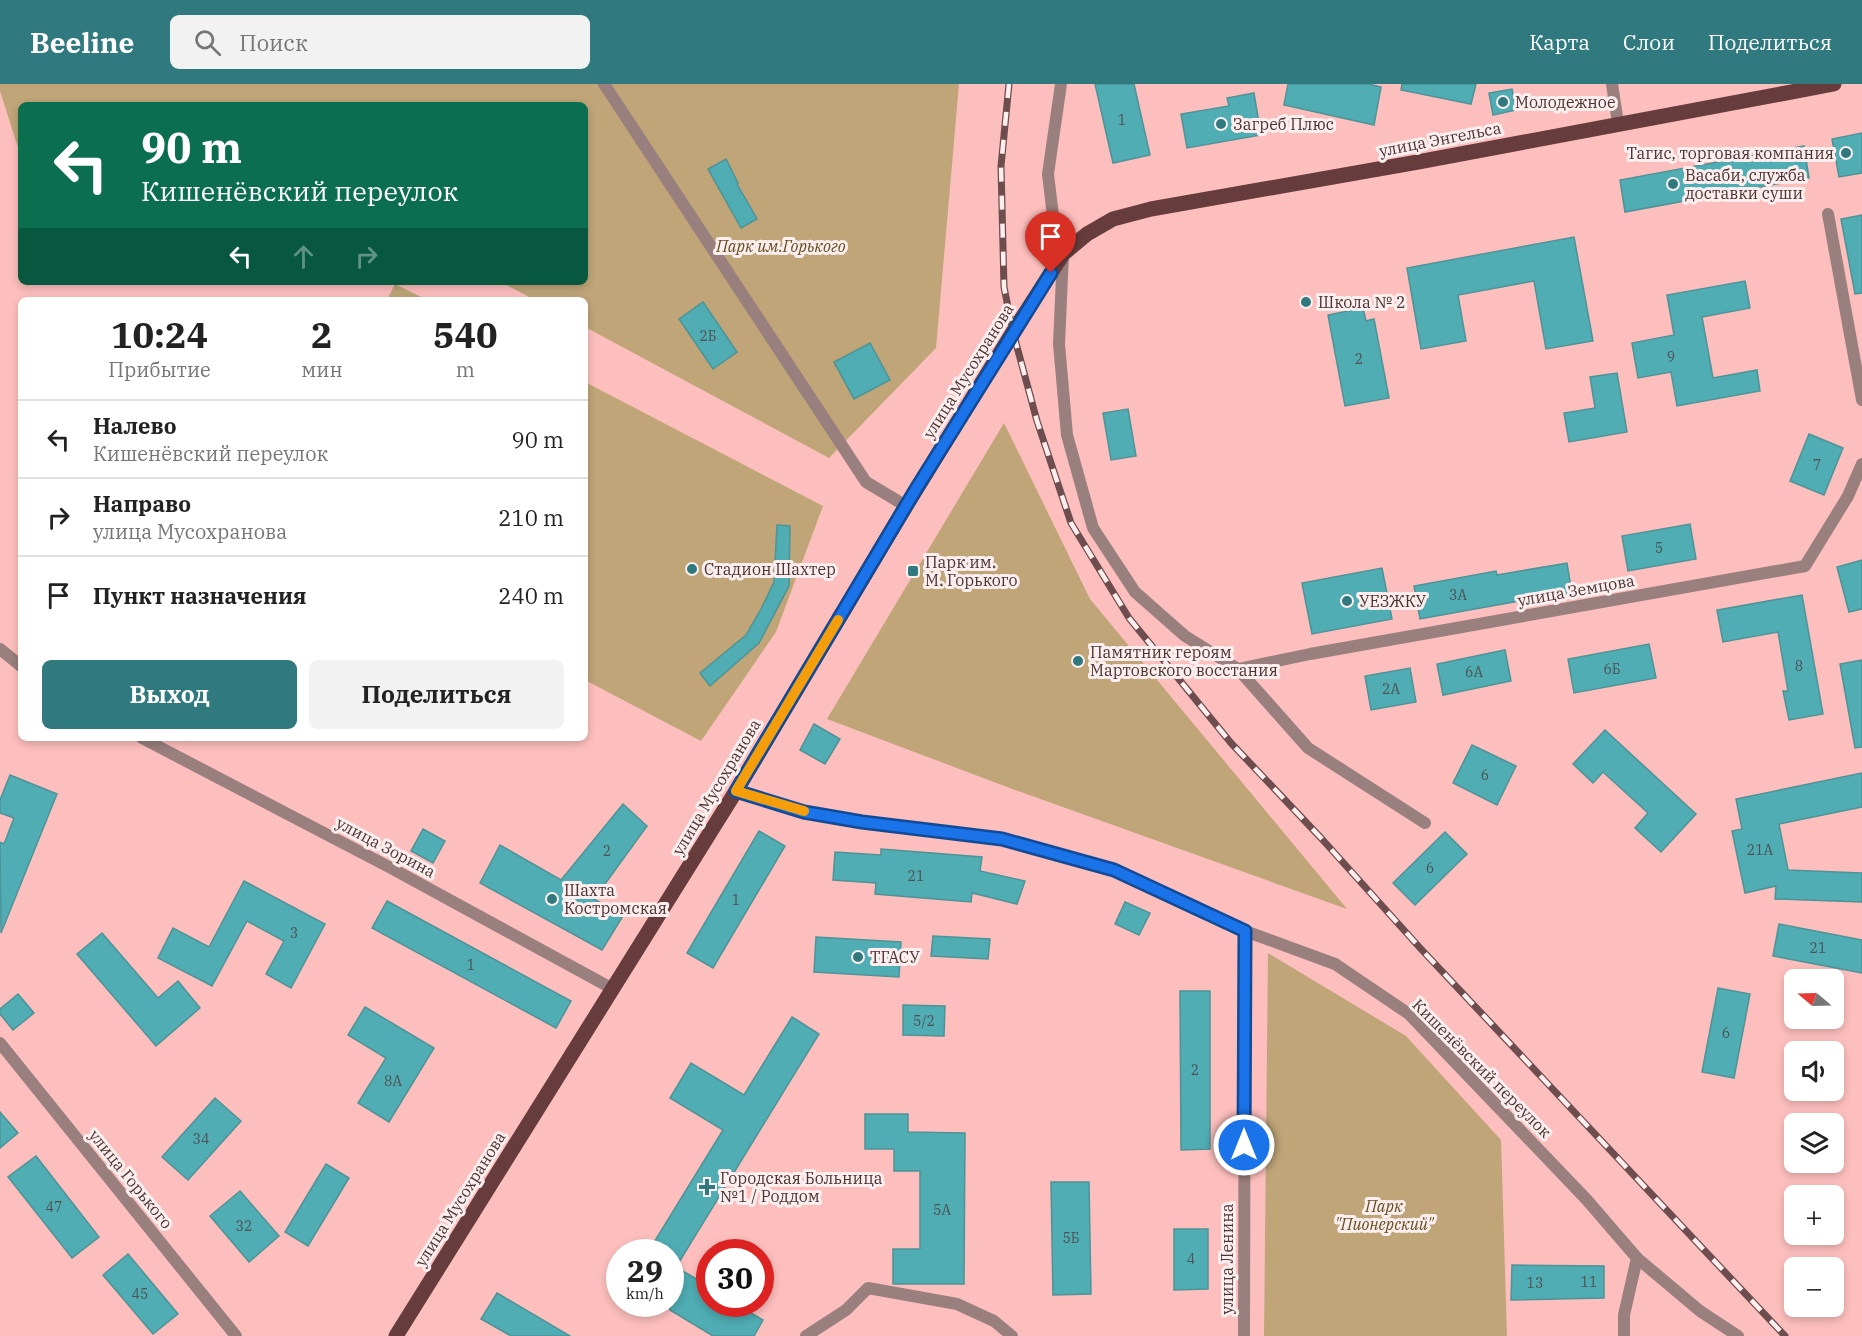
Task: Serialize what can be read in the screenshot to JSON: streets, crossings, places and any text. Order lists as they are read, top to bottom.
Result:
{
  "streets": {
    "main road": ["улица Энгельса", "улица Мусохранова"],
    "street": [
      "улица Земцова",
      "улица Зорина",
      "Кишенёвский переулок",
      "улица Горького",
      "улица Ленина"
    ]
  },
  "crossings": [
    ["улица Энгельса", "улица Мусохранова"],
    ["улица Мусохранова", "улица Зорина"],
    ["улица Мусохранова", "Кишенёвский переулок"],
    ["Кишенёвский переулок", "улица Ленина"]
  ],
  "parks": ["Парк им.Горького", "Парк \"Пионерский\""],
  "places": {
    "other": [
      "Молодежное",
      "Загреб Плюс",
      "Тагис, торговая компания",
      "Васаби, служба доставки суши",
      "Школа № 2",
      "Стадион Шахтер",
      "УЕЗЖКУ",
      "Памятник героям Мартовского восстания",
      "Шахта Костромская",
      "ТГАСУ"
    ],
    "transit": ["Парк им. М. Горького"],
    "health": ["Городская Больница №1 / Роддом"]
  },
  "house_numbers": [
    "1",
    "2Б",
    "9",
    "2",
    "7",
    "5",
    "3А",
    "8",
    "6Б",
    "6А",
    "2А",
    "6",
    "21А",
    "2",
    "6",
    "21",
    "1",
    "3",
    "21",
    "1",
    "5/2",
    "6",
    "2",
    "8А",
    "34",
    "47",
    "5А",
    "32",
    "5Б",
    "4",
    "11",
    "13",
    "45"
  ],
  "north": "left",
  "page": {
    "header": "Beeline",
    "search": "Поиск",
    "nav": ["Карта", "Слои", "Поделиться"],
    "turn": ["90 m", "Кишенёвский переулок"],
    "eta": [
      "10:24",
      "Прибытие",
      "2",
      "мин",
      "540",
      "m"
    ],
    "list": [
      {
        "name": "Налево",
        "note": "Кишенёвский переулок",
        "value": "90 m"
      },
      {
        "name": "Направо",
        "note": "улица Мусохранова",
        "value": "210 m"
      },
      {
        "name": "Пункт назначения",
        "value": "240 m"
      }
    ],
    "buttons": ["Выход", "Поделиться"],
    "map_buttons": ["+", "−"],
    "speed": "29 km/h",
    "limit": "30"
  }
}
